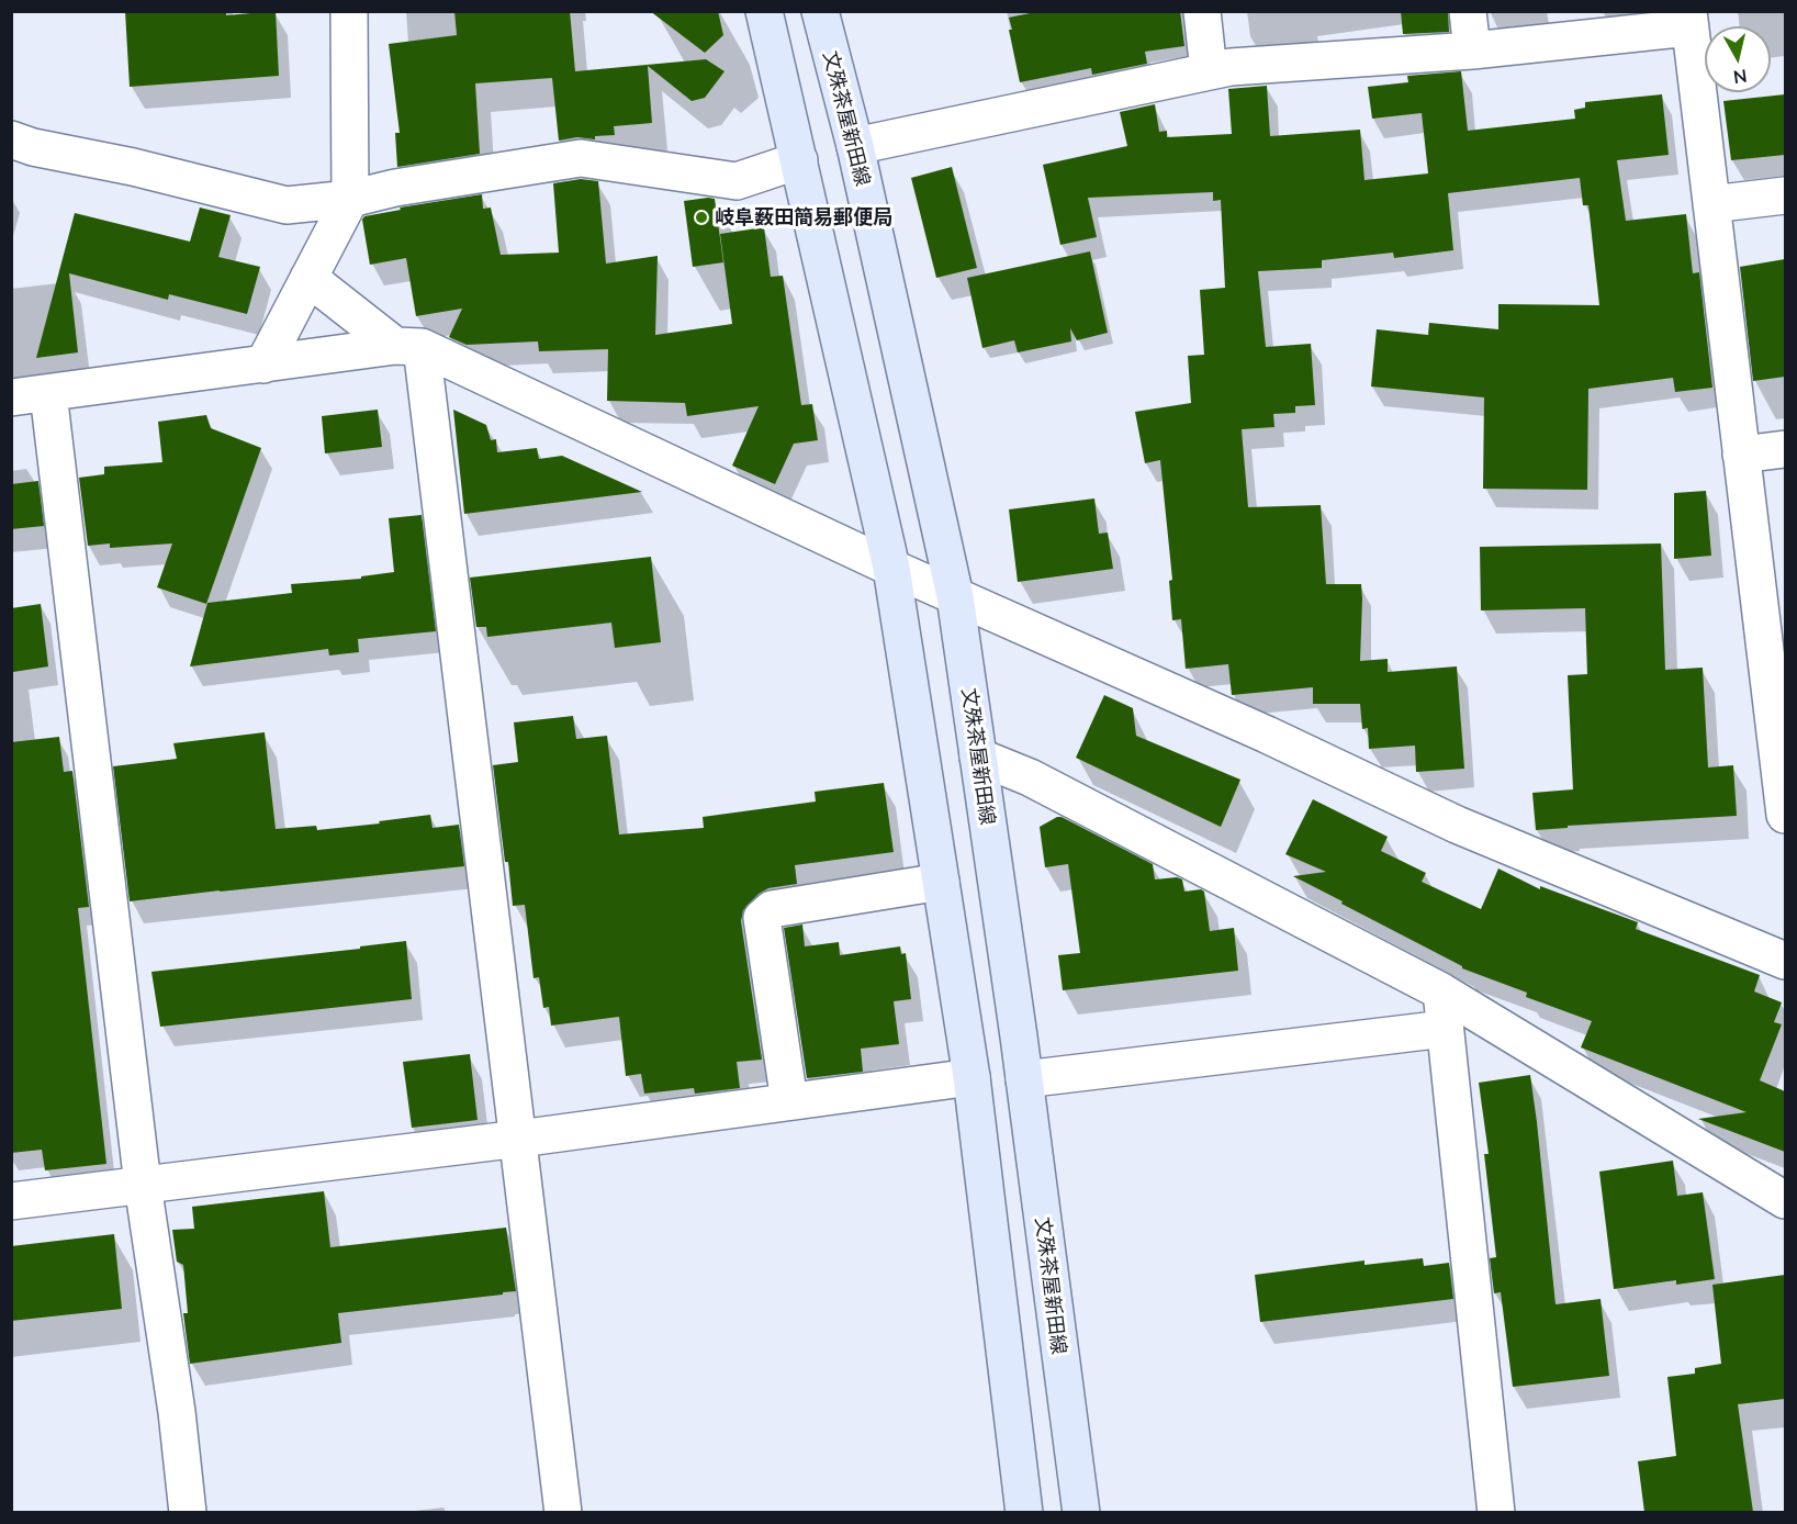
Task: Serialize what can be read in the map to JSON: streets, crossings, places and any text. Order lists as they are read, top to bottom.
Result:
{
  "streets": {
    "main road": ["文殊茶屋新田線"]
  },
  "places": ["岐阜薮田簡易郵便局"],
  "north": "bottom"
}
